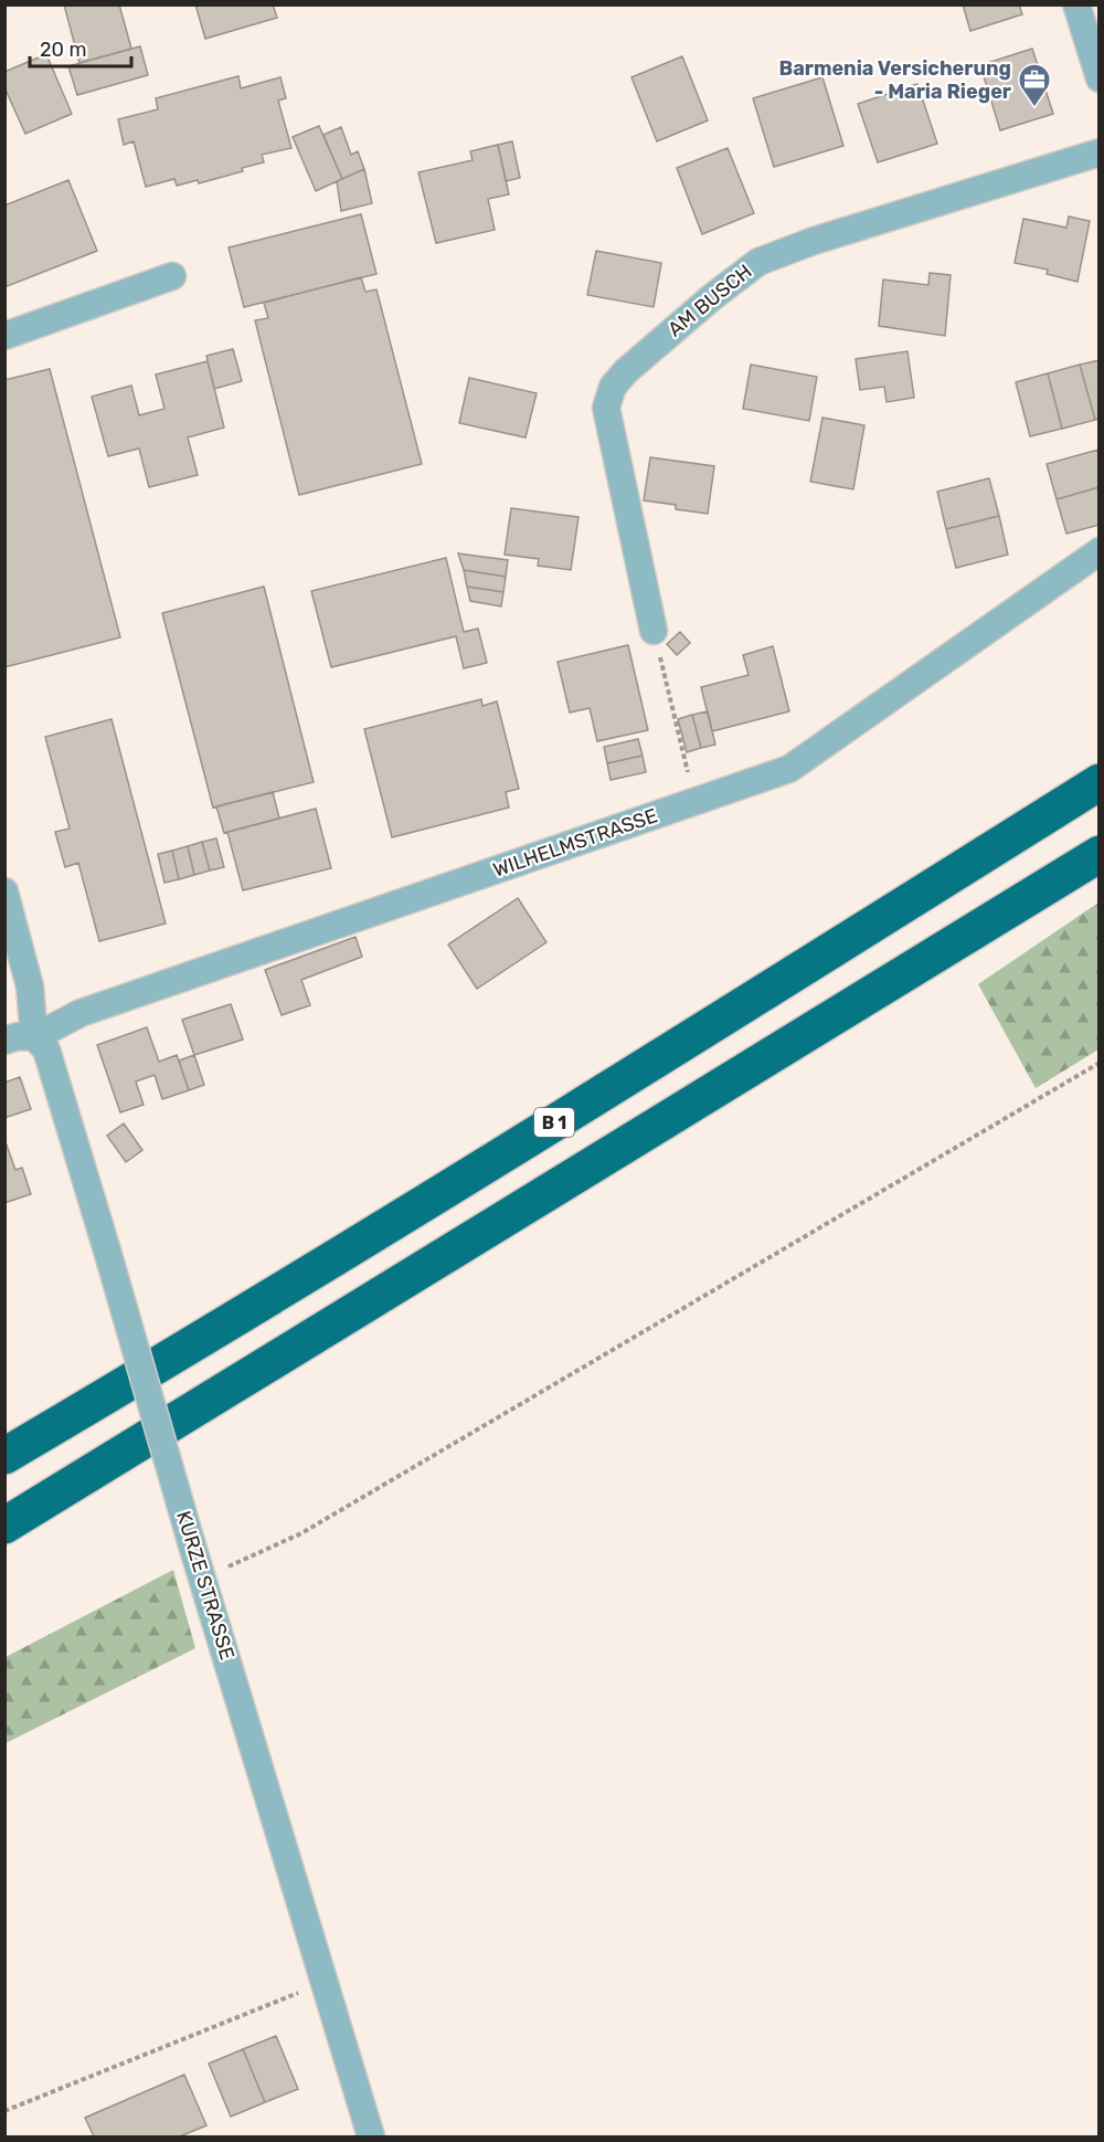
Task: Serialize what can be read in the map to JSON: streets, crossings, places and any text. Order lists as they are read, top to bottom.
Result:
{
  "streets": {
    "highway": ["B 1"],
    "street": ["AM BUSCH", "WILHELMSTRASSE", "KURZE STRASSE"]
  },
  "crossings": [
    ["WILHELMSTRASSE", "KURZE STRASSE"]
  ],
  "places": {
    "office": ["Barmenia Versicherung - Maria Rieger"]
  },
  "scale_bar": "20 m"
}
